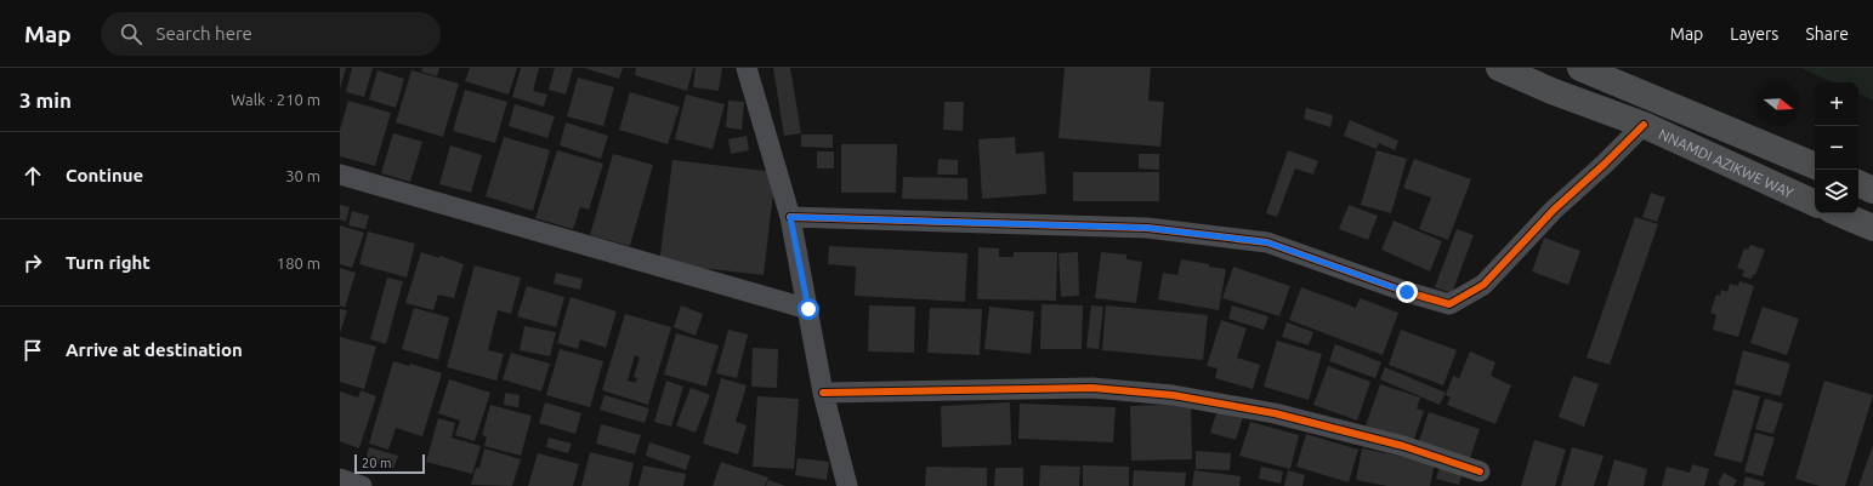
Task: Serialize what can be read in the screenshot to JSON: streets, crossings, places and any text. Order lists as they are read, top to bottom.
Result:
{
  "streets": {
    "highway": ["NNAMDI AZIKWE WAY"]
  },
  "scale_bar": "20 m",
  "north": "right",
  "page": {
    "header": "Map",
    "search": "Search here",
    "nav": ["Map", "Layers", "Share"],
    "heading": ["3 min", "Walk · 210 m"],
    "map_buttons": ["+", "−"],
    "list": [
      ["Continue", "30 m"],
      ["Turn right", "180 m"],
      "Arrive at destination"
    ],
    "scale": "20 m"
  }
}
